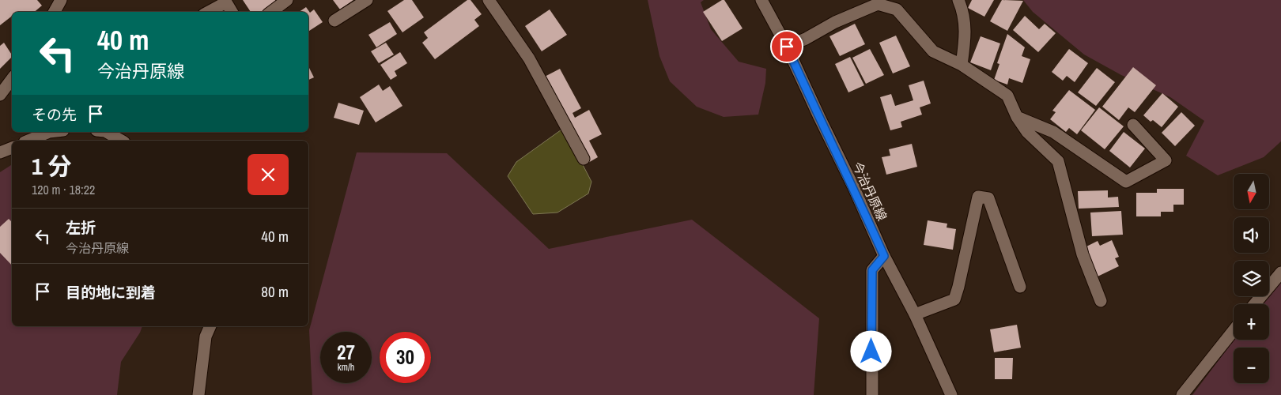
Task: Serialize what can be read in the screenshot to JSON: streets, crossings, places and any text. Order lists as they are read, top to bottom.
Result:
{
  "streets": {
    "street": ["今治丹原線"]
  },
  "north": "bottom",
  "page": {
    "turn": ["40 m", "今治丹原線"],
    "then": "その先",
    "heading": ["1 分", "120 m · 18:22"],
    "map_buttons": ["+", "−"],
    "list": [
      {
        "name": "左折",
        "note": "今治丹原線",
        "value": "40 m"
      },
      {
        "name": "目的地に到着",
        "value": "80 m"
      }
    ],
    "speed": "27 km/h",
    "limit": "30"
  }
}
